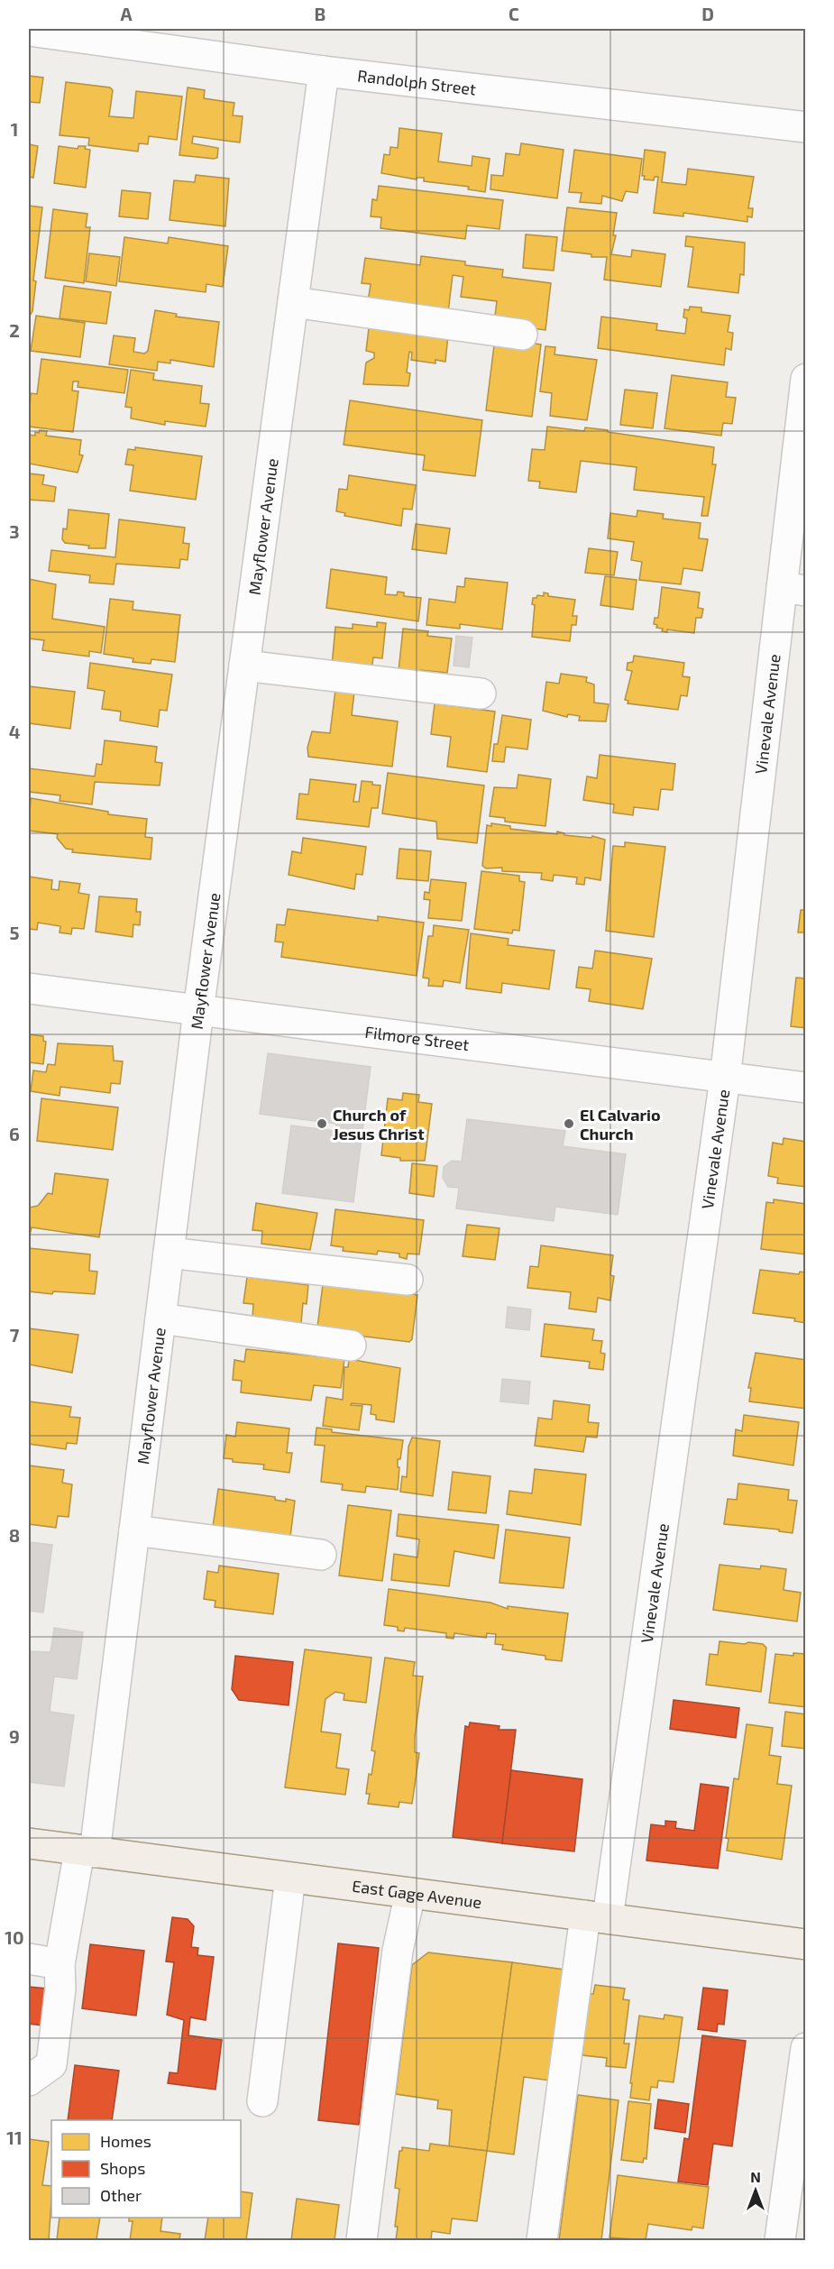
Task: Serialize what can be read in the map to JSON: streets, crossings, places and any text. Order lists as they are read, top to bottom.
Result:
{
  "streets": {
    "main road": ["East Gage Avenue"],
    "street": [
      "Randolph Street",
      "Mayflower Avenue",
      "Vinevale Avenue",
      "Filmore Street"
    ]
  },
  "crossings": [
    ["Randolph Street", "Mayflower Avenue"],
    ["Mayflower Avenue", "Filmore Street"],
    ["Mayflower Avenue", "East Gage Avenue"],
    ["Vinevale Avenue", "Filmore Street"],
    ["Vinevale Avenue", "East Gage Avenue"]
  ],
  "places": ["Church of Jesus Christ", "El Calvario Church"],
  "legend": ["Homes", "Shops", "Other"],
  "north": "top",
  "grid": {
    "columns": [
      "A",
      "B",
      "C",
      "D"
    ],
    "rows": [
      "1",
      "2",
      "3",
      "4",
      "5",
      "6",
      "7",
      "8",
      "9",
      "10",
      "11"
    ]
  }
}
